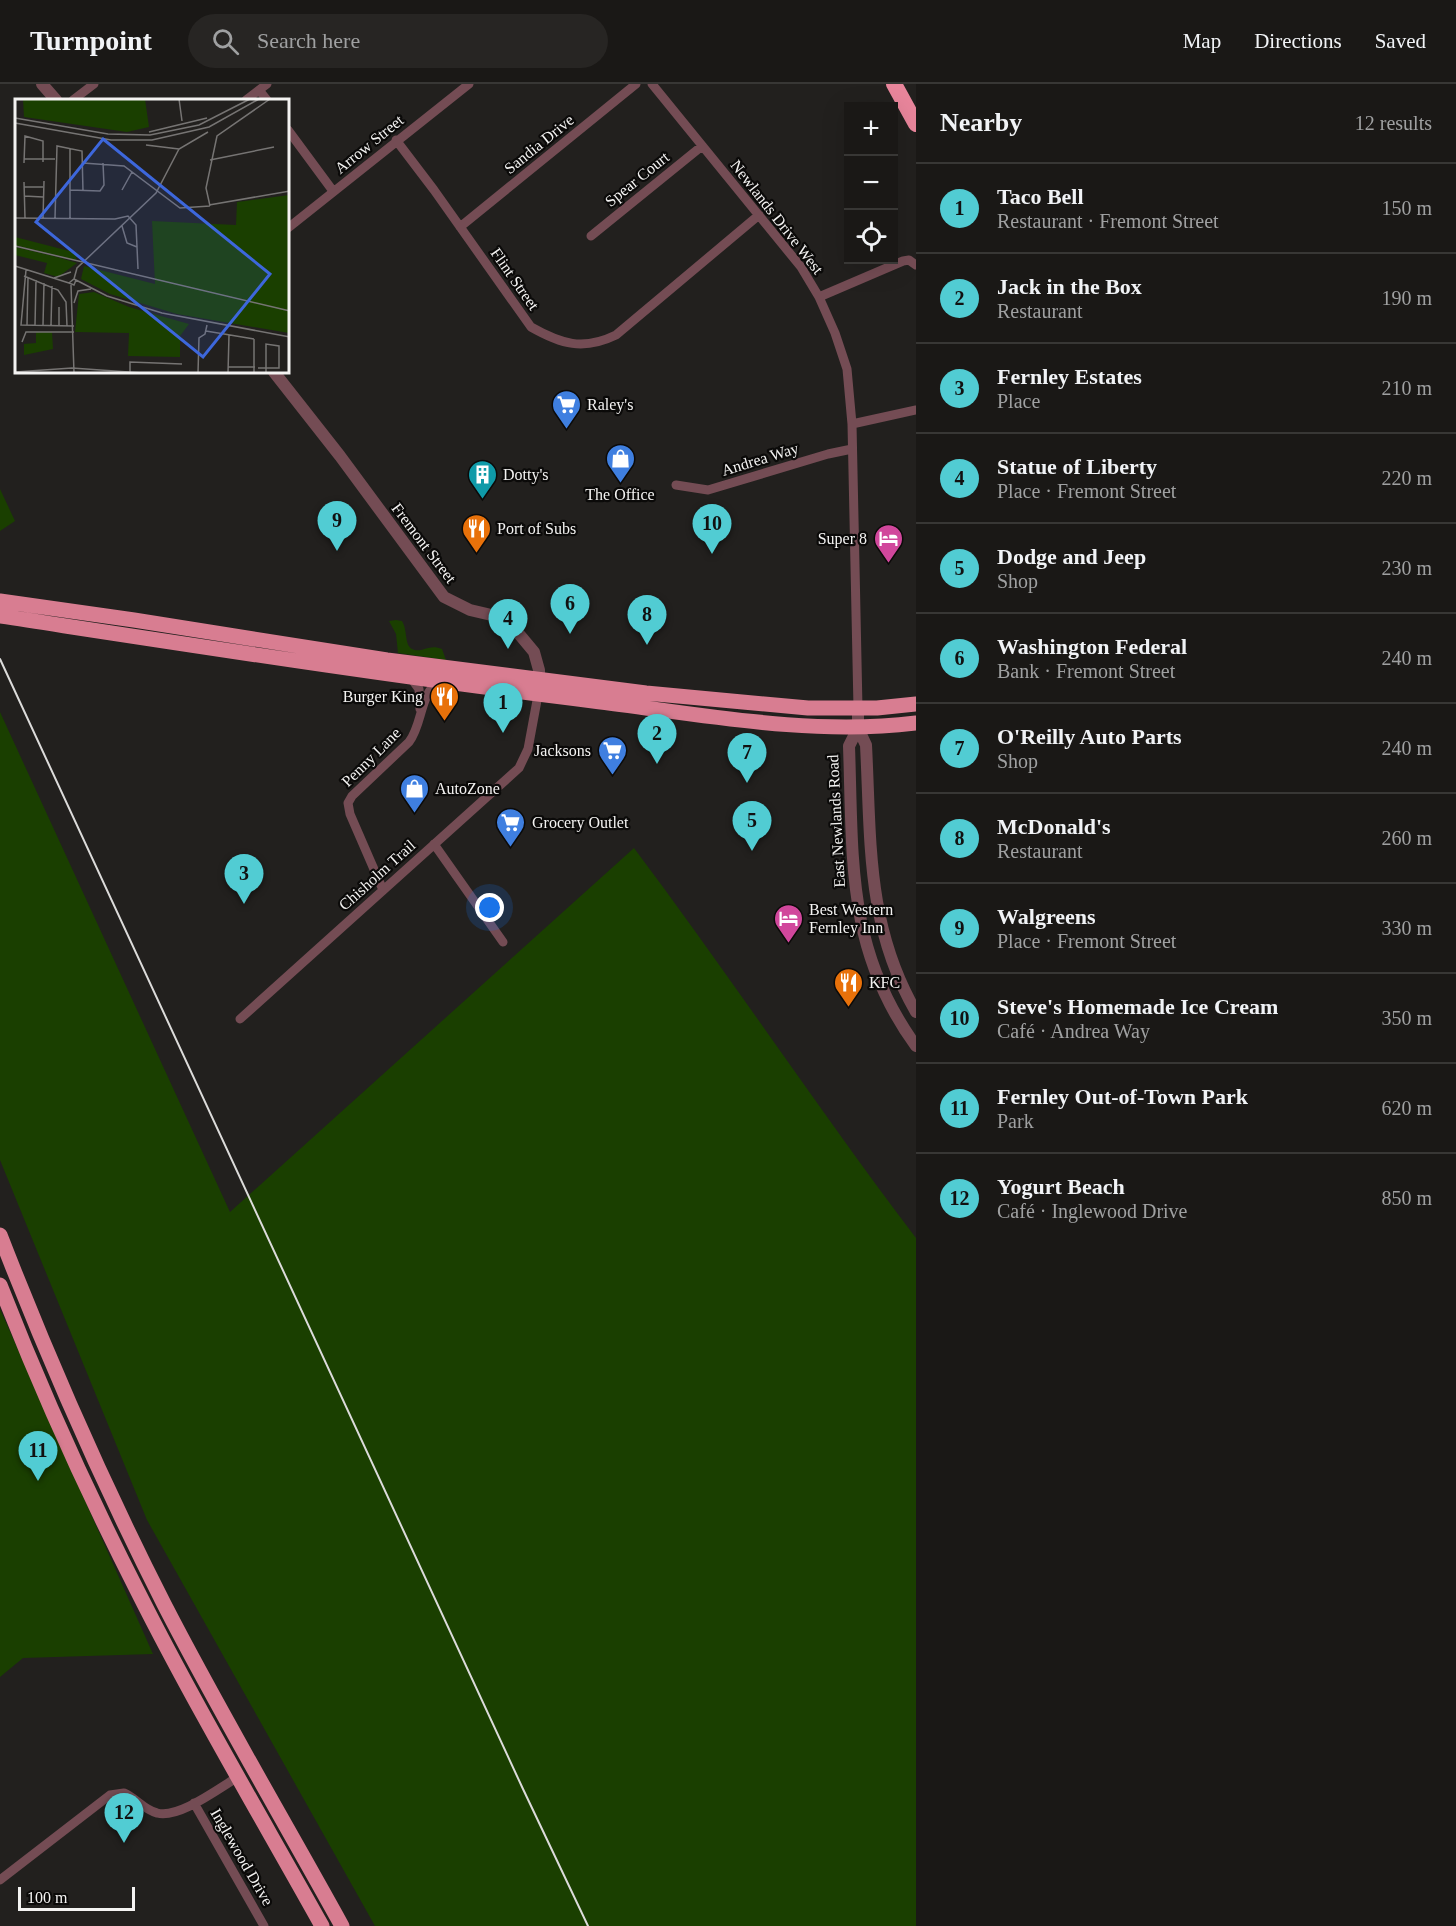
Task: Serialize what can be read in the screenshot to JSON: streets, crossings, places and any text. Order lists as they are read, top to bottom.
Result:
{
  "streets": {
    "street": [
      "Arrow Street",
      "Sandia Drive",
      "Spear Court",
      "Newlands Drive West",
      "Flint Street",
      "Andrea Way",
      "Fremont Street",
      "Penny Lane",
      "East Newlands Road",
      "Chisholm Trail",
      "Inglewood Drive"
    ]
  },
  "crossings": [
    ["Arrow Street", "Flint Street"],
    ["Sandia Drive", "Flint Street"],
    ["Spear Court", "Newlands Drive West"],
    ["Newlands Drive West", "Flint Street"],
    ["Newlands Drive West", "Andrea Way"],
    ["Newlands Drive West", "East Newlands Road"],
    ["Fremont Street", "Chisholm Trail"],
    ["Penny Lane", "Chisholm Trail"]
  ],
  "places": {
    "supermarket": ["Raley's", "Jacksons", "Grocery Outlet"],
    "shop": ["The Office", "AutoZone"],
    "building": ["Dotty's"],
    "restaurant": ["Port of Subs", "Burger King", "KFC"],
    "hotel": ["Super 8", "Best Western Fernley Inn"]
  },
  "scale_bar": "100 m",
  "page": {
    "header": "Turnpoint",
    "search": "Search here",
    "nav": ["Map", "Directions", "Saved"],
    "heading": ["Nearby", "12 results"],
    "map_buttons": ["+", "−"],
    "list": [
      {
        "mark": "1",
        "name": "Taco Bell",
        "note": "Restaurant · Fremont Street",
        "value": "150 m"
      },
      {
        "mark": "2",
        "name": "Jack in the Box",
        "note": "Restaurant",
        "value": "190 m"
      },
      {
        "mark": "3",
        "name": "Fernley Estates",
        "note": "Place",
        "value": "210 m"
      },
      {
        "mark": "4",
        "name": "Statue of Liberty",
        "note": "Place · Fremont Street",
        "value": "220 m"
      },
      {
        "mark": "5",
        "name": "Dodge and Jeep",
        "note": "Shop",
        "value": "230 m"
      },
      {
        "mark": "6",
        "name": "Washington Federal",
        "note": "Bank · Fremont Street",
        "value": "240 m"
      },
      {
        "mark": "7",
        "name": "O'Reilly Auto Parts",
        "note": "Shop",
        "value": "240 m"
      },
      {
        "mark": "8",
        "name": "McDonald's",
        "note": "Restaurant",
        "value": "260 m"
      },
      {
        "mark": "9",
        "name": "Walgreens",
        "note": "Place · Fremont Street",
        "value": "330 m"
      },
      {
        "mark": "10",
        "name": "Steve's Homemade Ice Cream",
        "note": "Café · Andrea Way",
        "value": "350 m"
      },
      {
        "mark": "11",
        "name": "Fernley Out-of-Town Park",
        "note": "Park",
        "value": "620 m"
      },
      {
        "mark": "12",
        "name": "Yogurt Beach",
        "note": "Café · Inglewood Drive",
        "value": "850 m"
      }
    ],
    "pins": [
      "9",
      "10",
      "6",
      "8",
      "4",
      "1",
      "2",
      "7",
      "5",
      "3",
      "11",
      "12"
    ],
    "scale": "100 m"
  }
}
